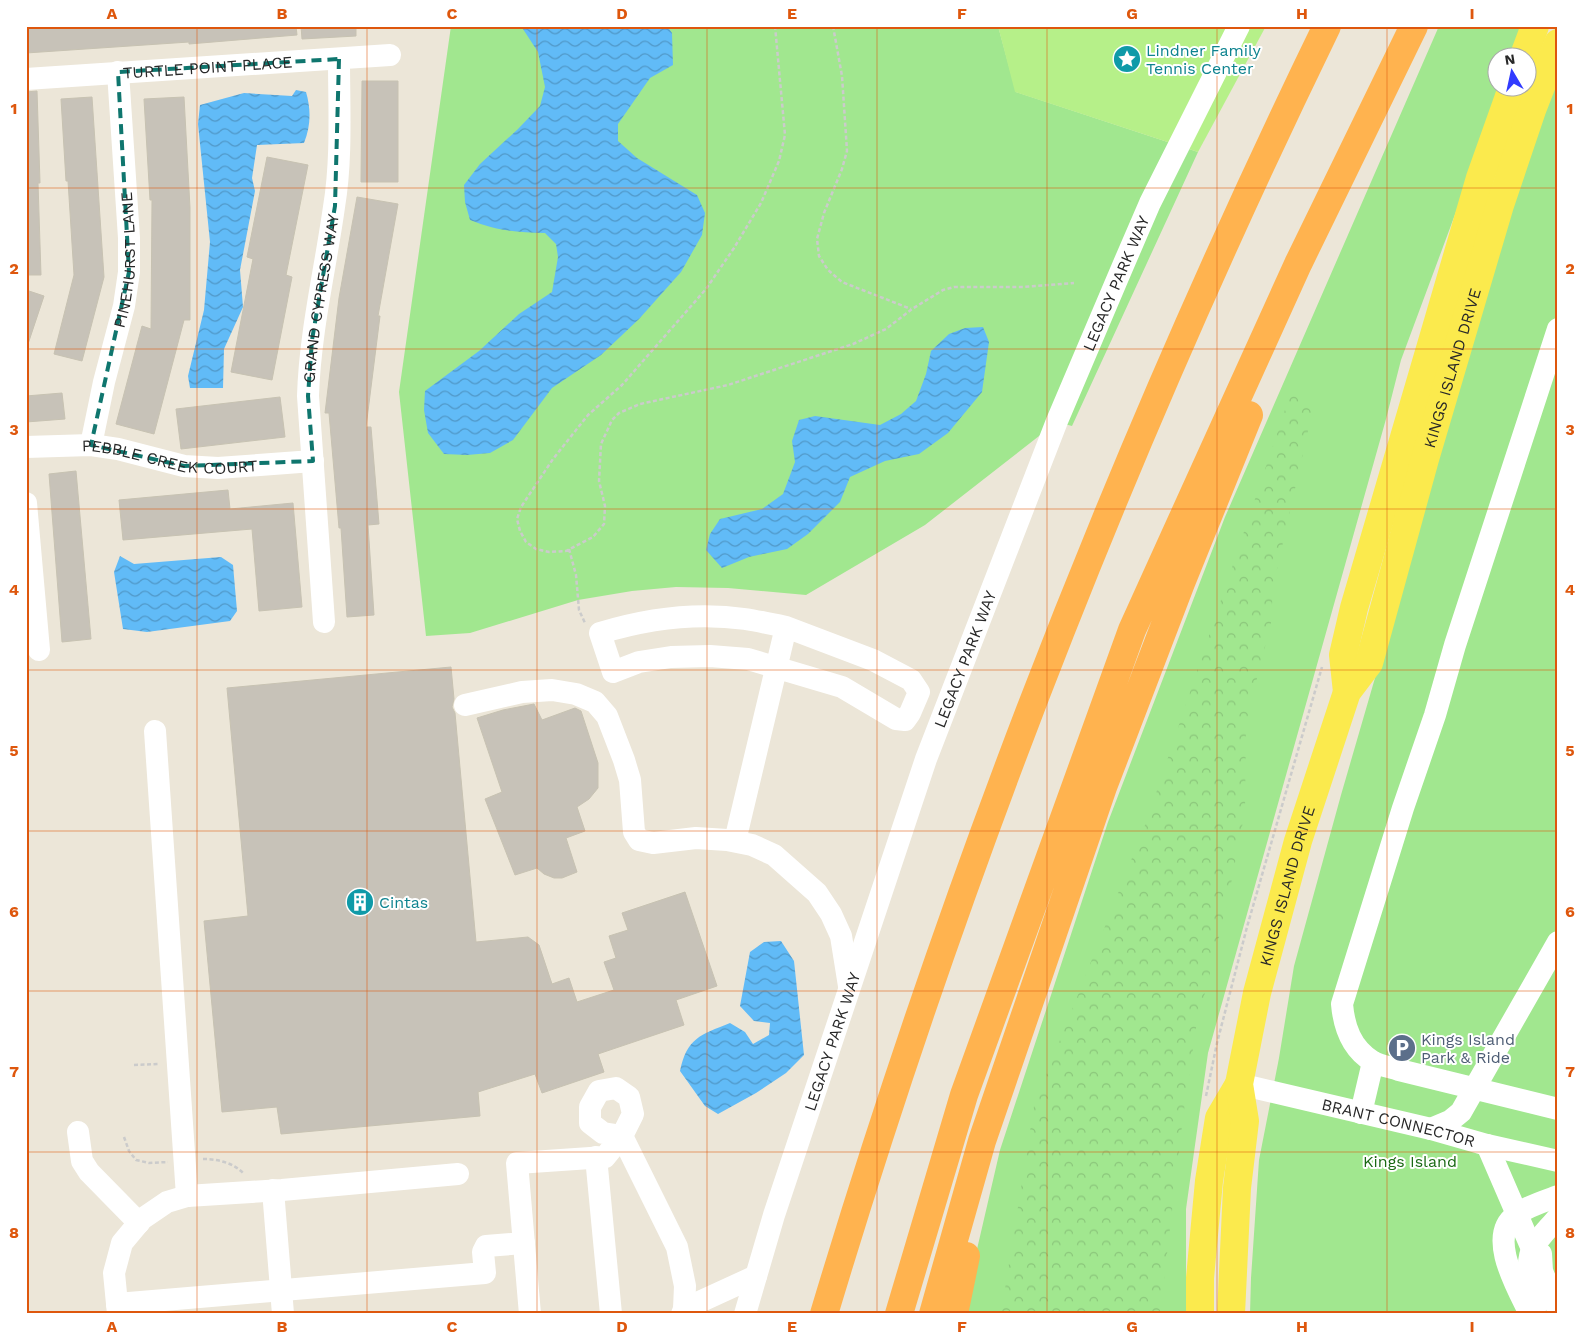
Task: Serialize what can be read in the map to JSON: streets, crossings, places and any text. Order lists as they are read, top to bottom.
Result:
{
  "streets": {
    "main road": ["KINGS ISLAND DRIVE"],
    "street": [
      "TURTLE POINT PLACE",
      "PINEHURST LANE",
      "LEGACY PARK WAY",
      "GRAND CYPRESS WAY",
      "PEBBLE CREEK COURT",
      "BRANT CONNECTOR"
    ]
  },
  "crossings": [
    ["TURTLE POINT PLACE", "PINEHURST LANE"],
    ["TURTLE POINT PLACE", "GRAND CYPRESS WAY"],
    ["PINEHURST LANE", "PEBBLE CREEK COURT"],
    ["GRAND CYPRESS WAY", "PEBBLE CREEK COURT"],
    ["KINGS ISLAND DRIVE", "BRANT CONNECTOR"]
  ],
  "parks": ["Kings Island"],
  "places": {
    "place": ["Lindner Family Tennis Center"],
    "building": ["Cintas"],
    "parking": ["Kings Island Park & Ride"]
  },
  "north": "top",
  "grid": {
    "columns": [
      "A",
      "B",
      "C",
      "D",
      "E",
      "F",
      "G",
      "H",
      "I"
    ],
    "rows": [
      "1",
      "2",
      "3",
      "4",
      "5",
      "6",
      "7",
      "8"
    ]
  }
}
